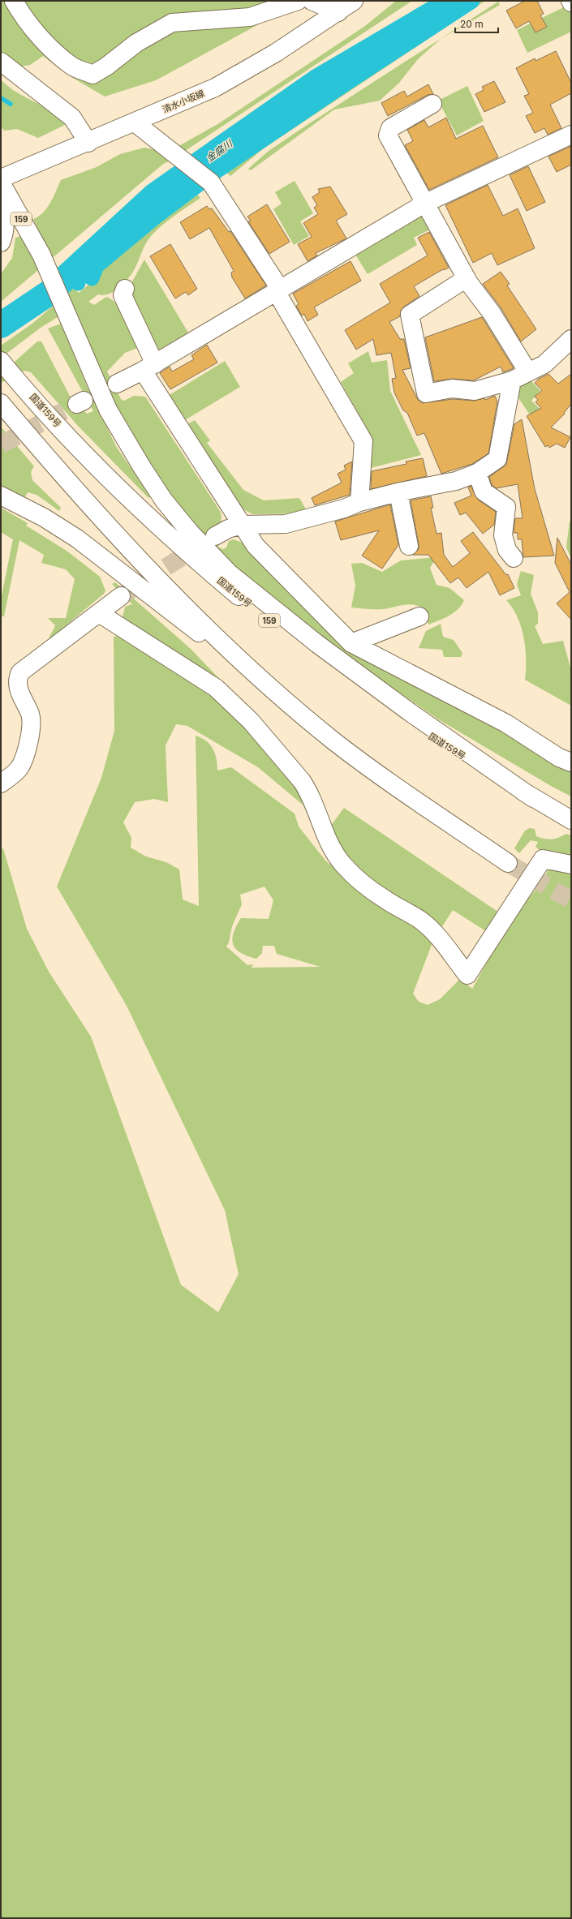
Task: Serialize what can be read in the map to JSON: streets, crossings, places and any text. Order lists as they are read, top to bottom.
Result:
{
  "streets": {
    "main road": ["清水小坂線", "159", "国道159号"]
  },
  "crossings": [
    ["159", "国道159号"]
  ],
  "water": ["金腐川"],
  "scale_bar": "20 m"
}
